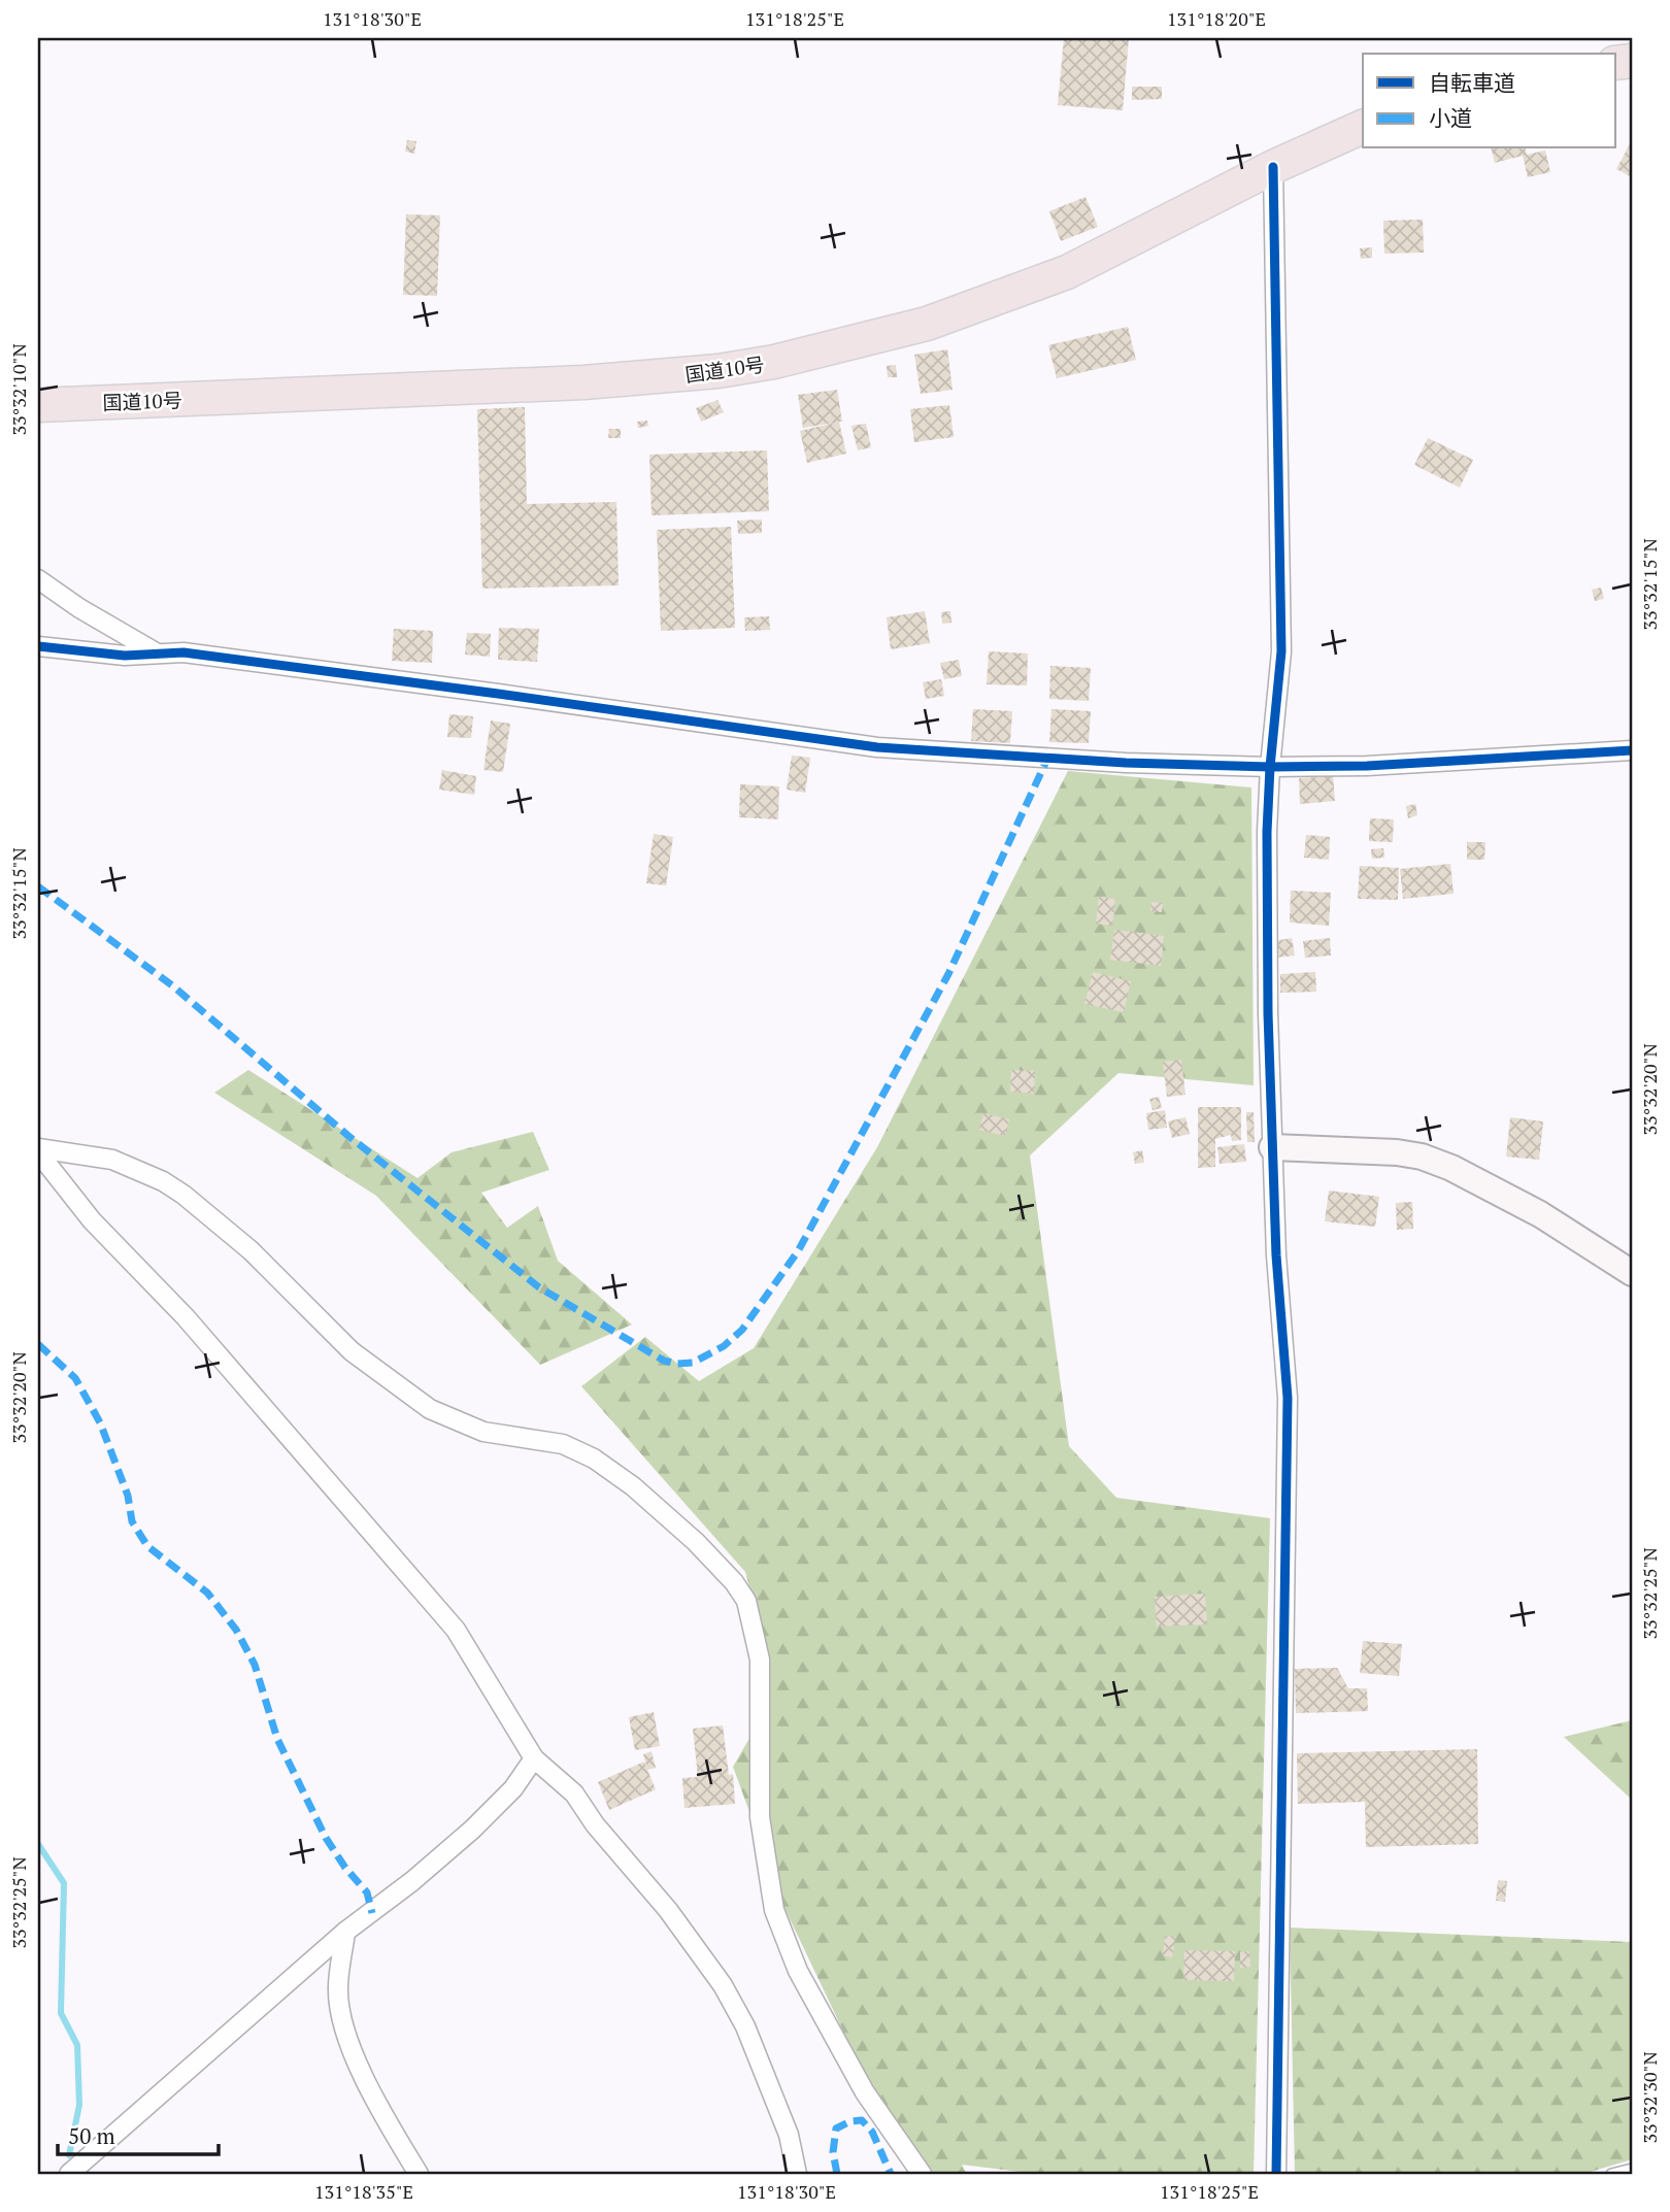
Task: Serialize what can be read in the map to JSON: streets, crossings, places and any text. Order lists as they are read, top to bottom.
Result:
{
  "streets": {
    "highway": ["国道10号"]
  },
  "legend": ["自転車道", "小道"],
  "scale_bar": "50 m",
  "coordinates": [
    "131°18'30\"E",
    "131°18'25\"E",
    "131°18'20\"E",
    "33°32'10\"N",
    "33°32'15\"N",
    "33°32'20\"N",
    "33°32'25\"N",
    "33°32'30\"N",
    "131°18'35\"E"
  ]
}
